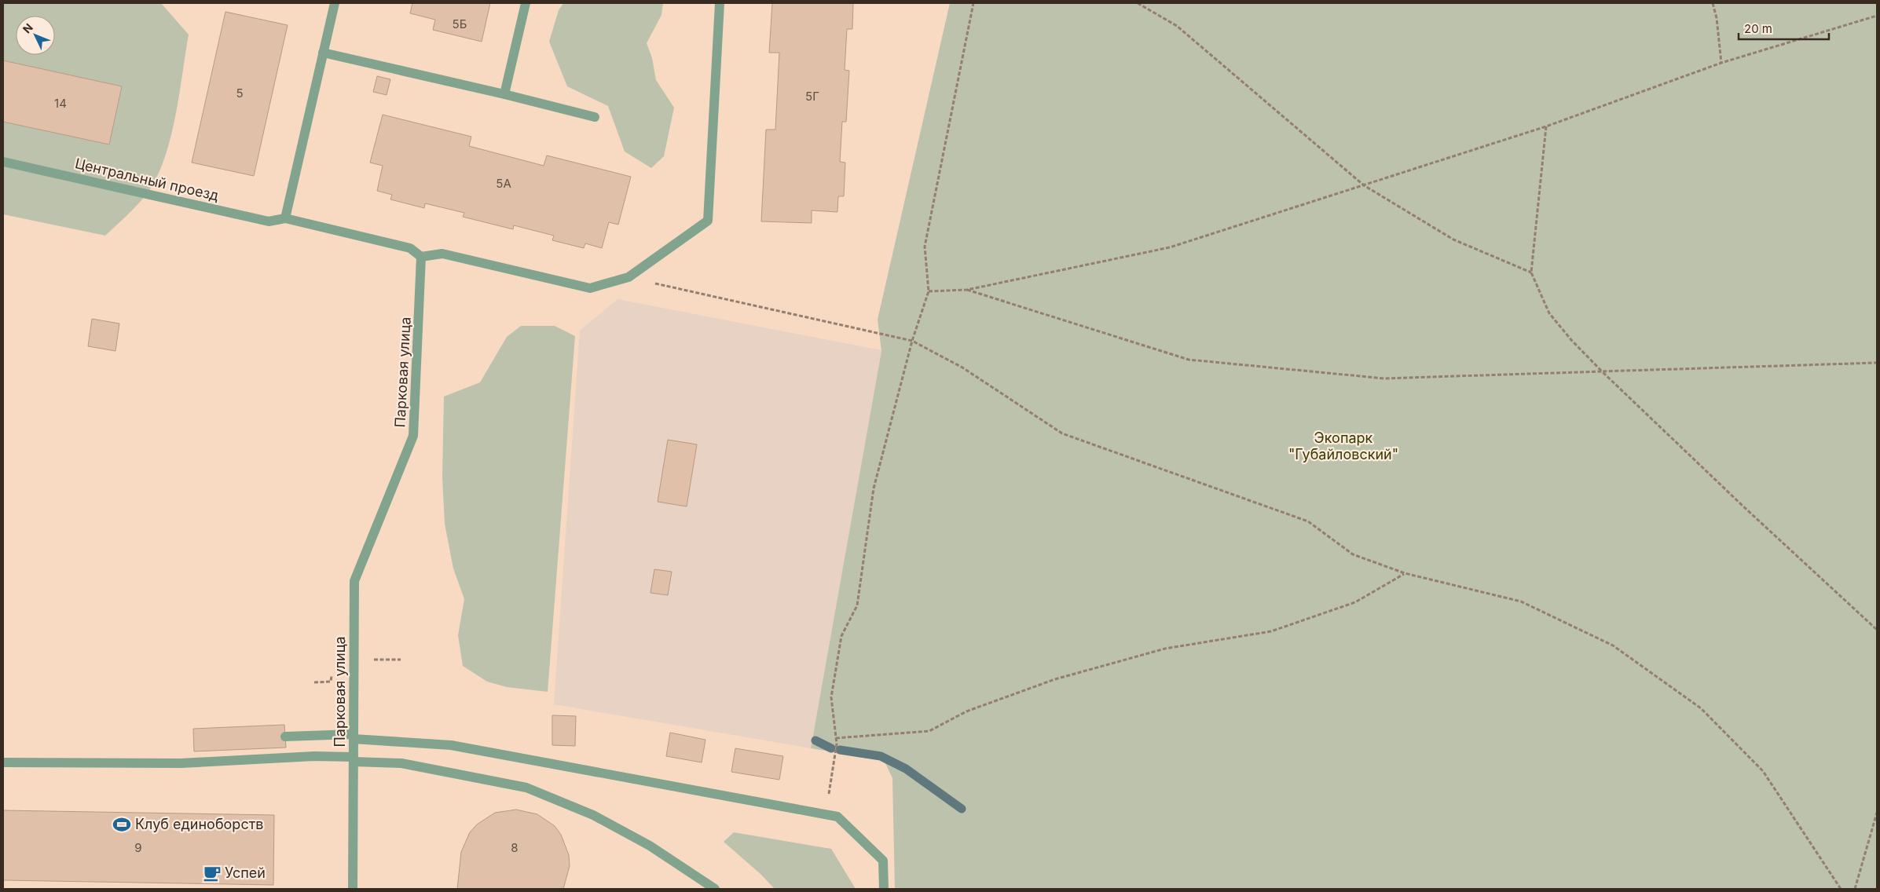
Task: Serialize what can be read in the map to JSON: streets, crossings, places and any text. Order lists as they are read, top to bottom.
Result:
{
  "streets": {
    "street": ["Центральный проезд", "Парковая улица"]
  },
  "parks": ["Экопарк \"Губайловский\""],
  "places": {
    "sports": ["Клуб единоборств"],
    "cafe": ["Успей"]
  },
  "house_numbers": [
    "5Б",
    "5",
    "5Г",
    "14",
    "5А",
    "9",
    "8"
  ],
  "scale_bar": "20 m",
  "north": "top left"
}
